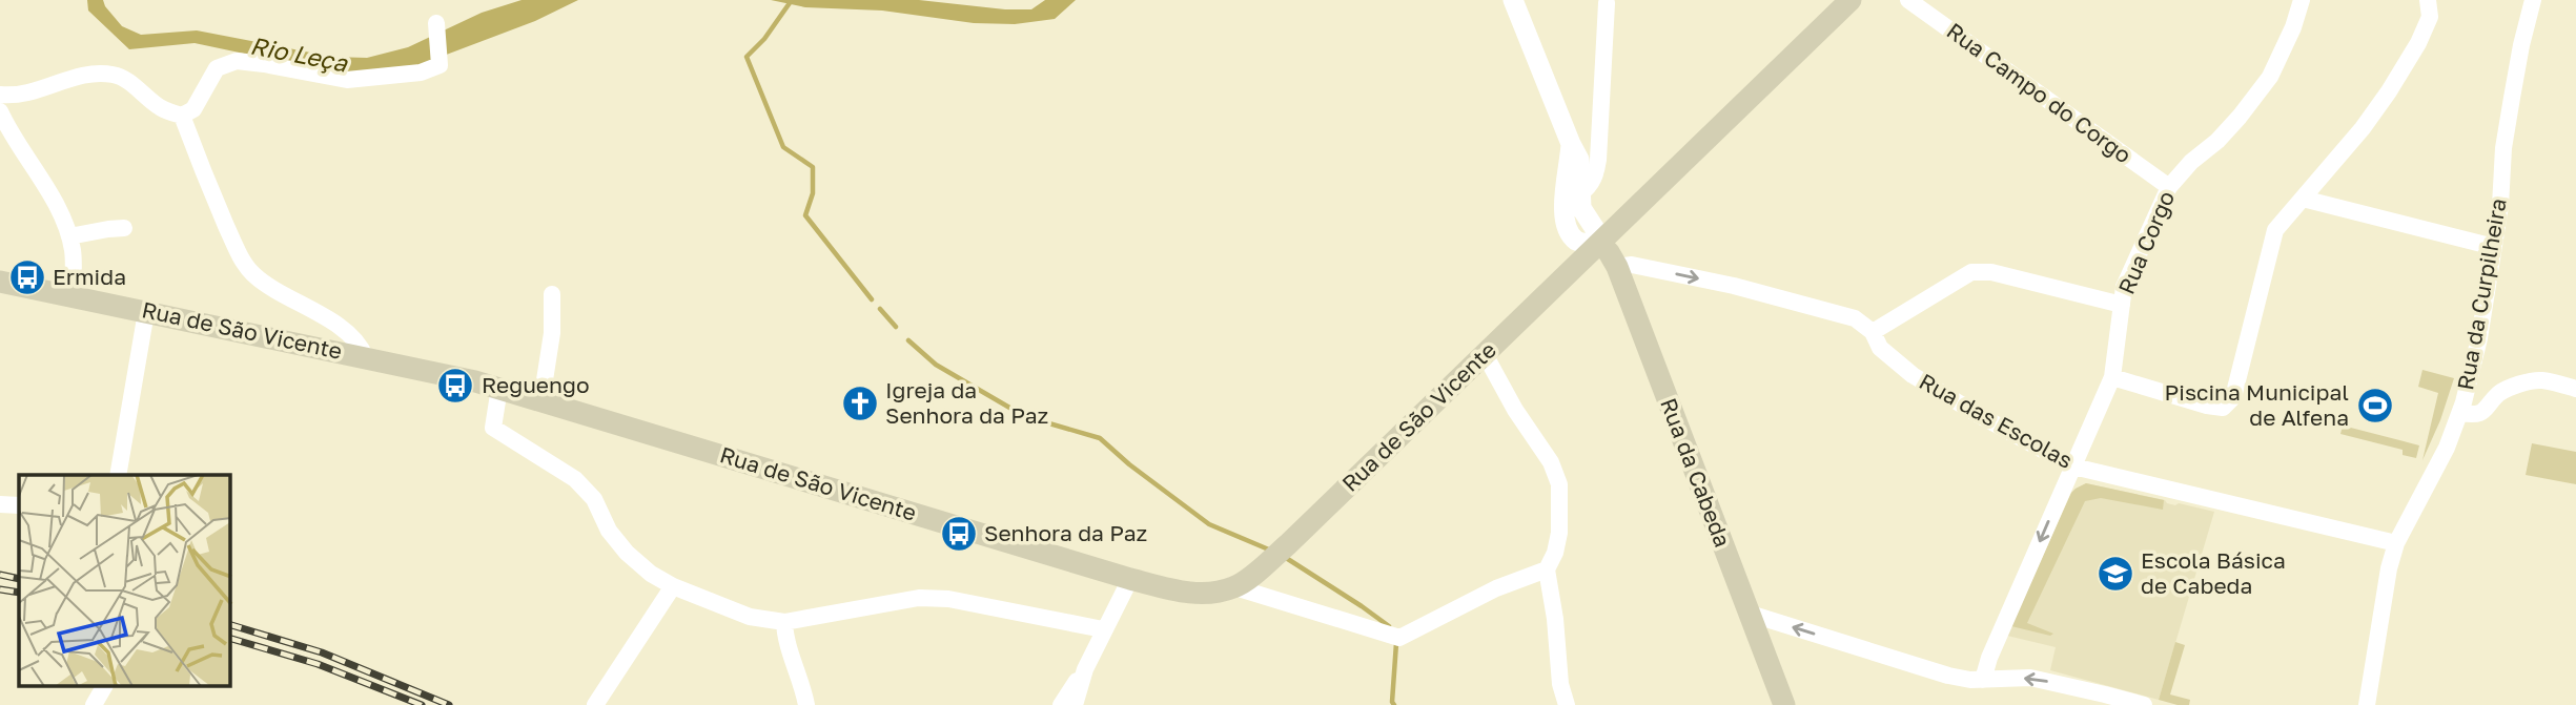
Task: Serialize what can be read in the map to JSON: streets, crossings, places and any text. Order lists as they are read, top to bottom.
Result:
{
  "streets": {
    "main road": ["Rua de São Vicente", "Rua da Cabeda"],
    "street": [
      "Rua Campo do Corgo",
      "Rua Corgo",
      "Rua da Curpilheira",
      "Rua das Escolas"
    ]
  },
  "crossings": [
    ["Rua Campo do Corgo", "Rua Corgo"],
    ["Rua Corgo", "Rua das Escolas"],
    ["Rua da Curpilheira", "Rua das Escolas"],
    ["Rua de São Vicente", "Rua da Cabeda"],
    ["Rua das Escolas", "Rua da Cabeda"]
  ],
  "water": ["Rio Leça"],
  "places": {
    "bus stop": ["Ermida", "Reguengo", "Senhora da Paz"],
    "church": ["Igreja da Senhora da Paz"],
    "sports": ["Piscina Municipal de Alfena"],
    "school or university": ["Escola Básica de Cabeda"]
  }
}
